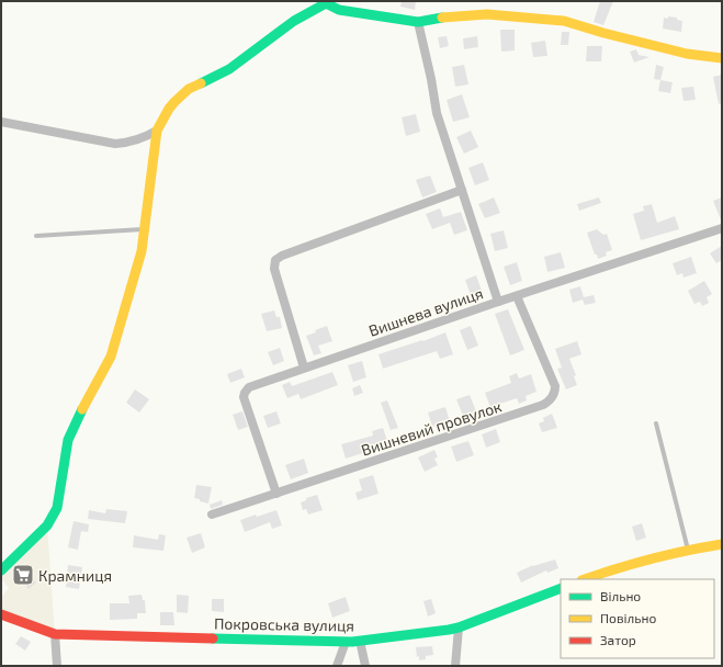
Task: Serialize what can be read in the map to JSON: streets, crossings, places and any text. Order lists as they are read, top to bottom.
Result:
{
  "streets": {
    "street": ["Вишнева вулиця", "Вишневий провулок", "Покровська вулиця"]
  },
  "crossings": [
    ["Вишнева вулиця", "Вишневий провулок"]
  ],
  "places": {
    "supermarket": ["Крамниця"]
  },
  "legend": ["Вільно", "Повільно", "Затор"]
}
